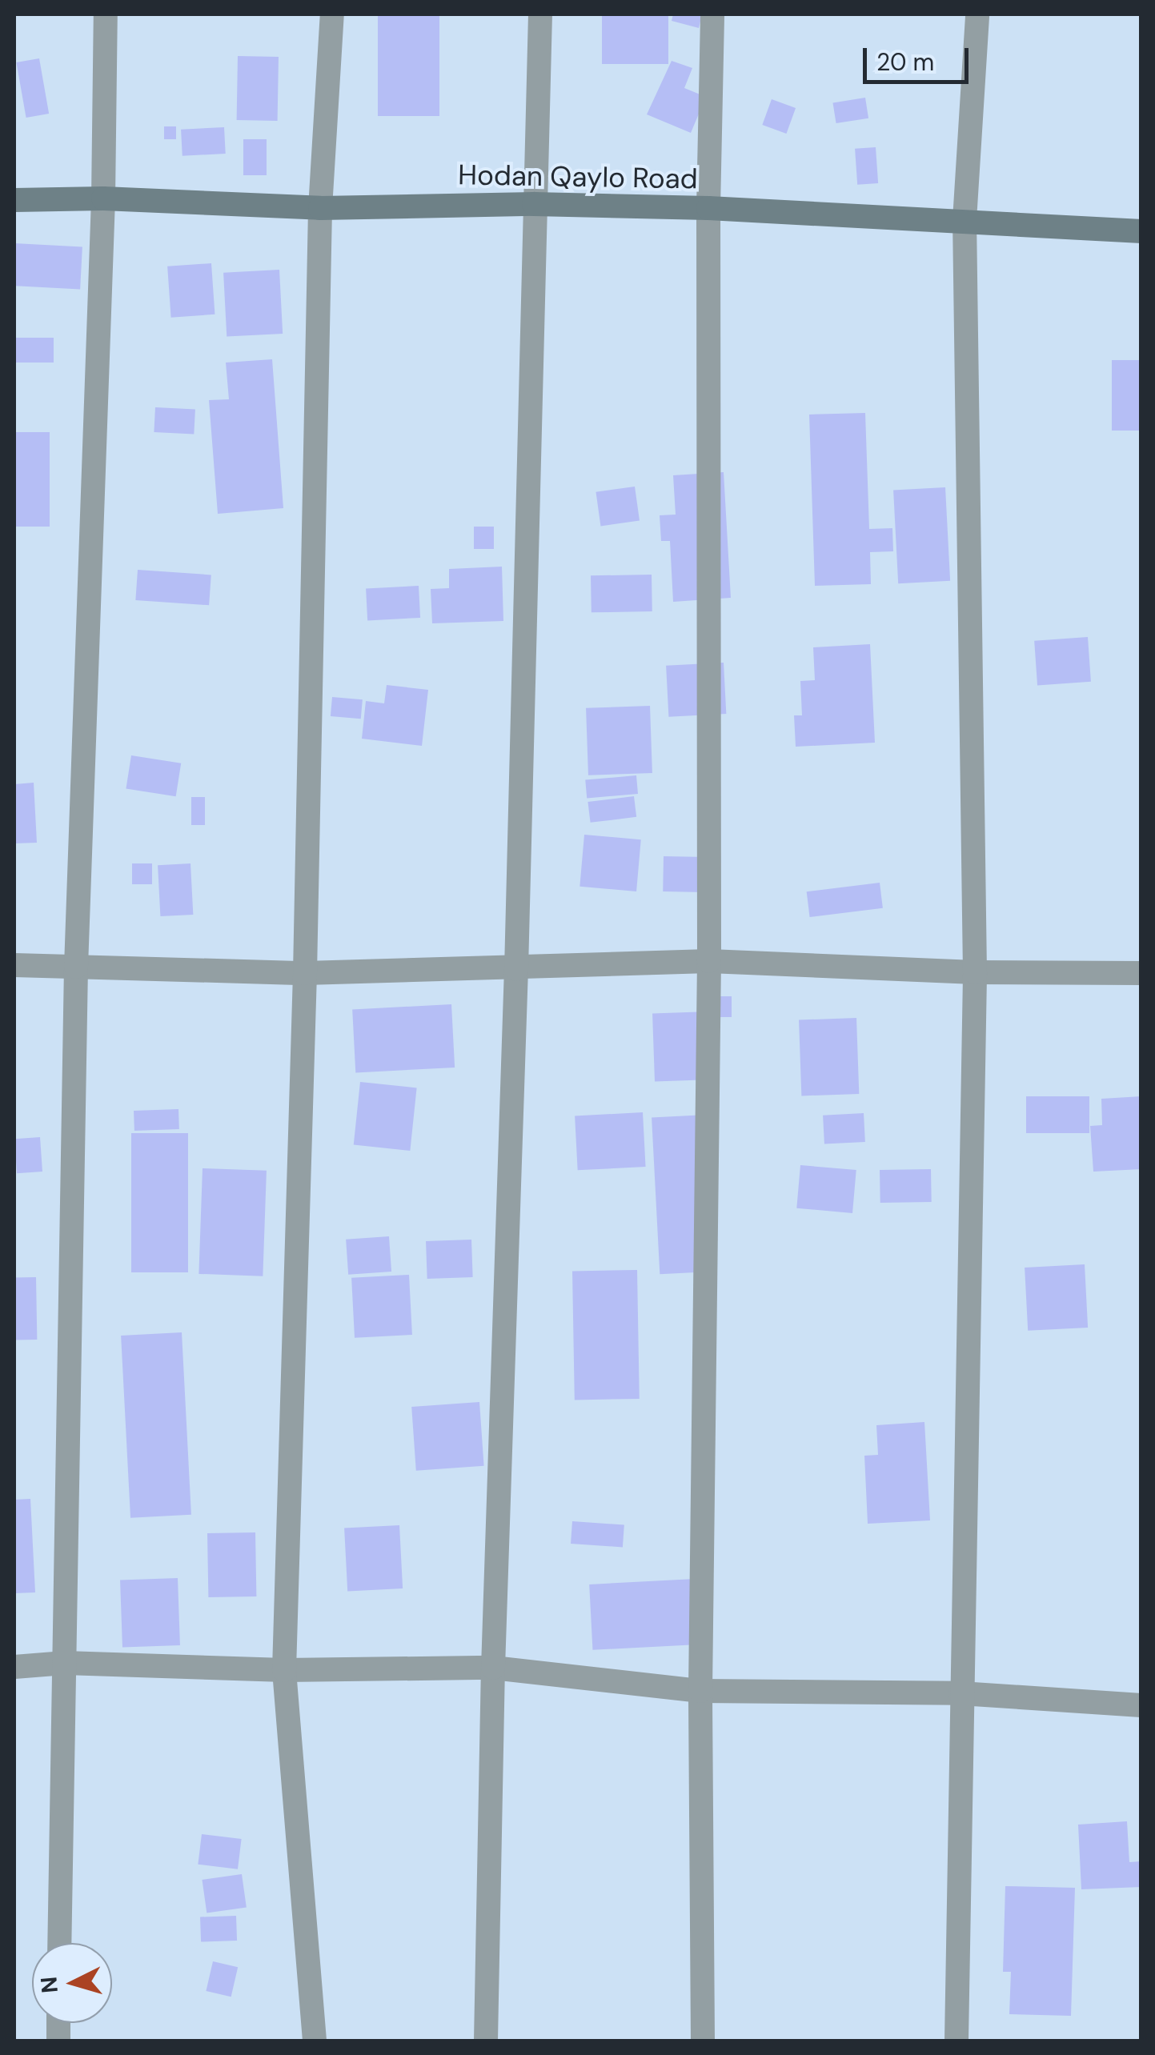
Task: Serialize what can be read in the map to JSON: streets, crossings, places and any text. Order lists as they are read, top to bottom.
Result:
{
  "streets": {
    "street": ["Hodan Qaylo Road"]
  },
  "scale_bar": "20 m",
  "north": "left"
}
